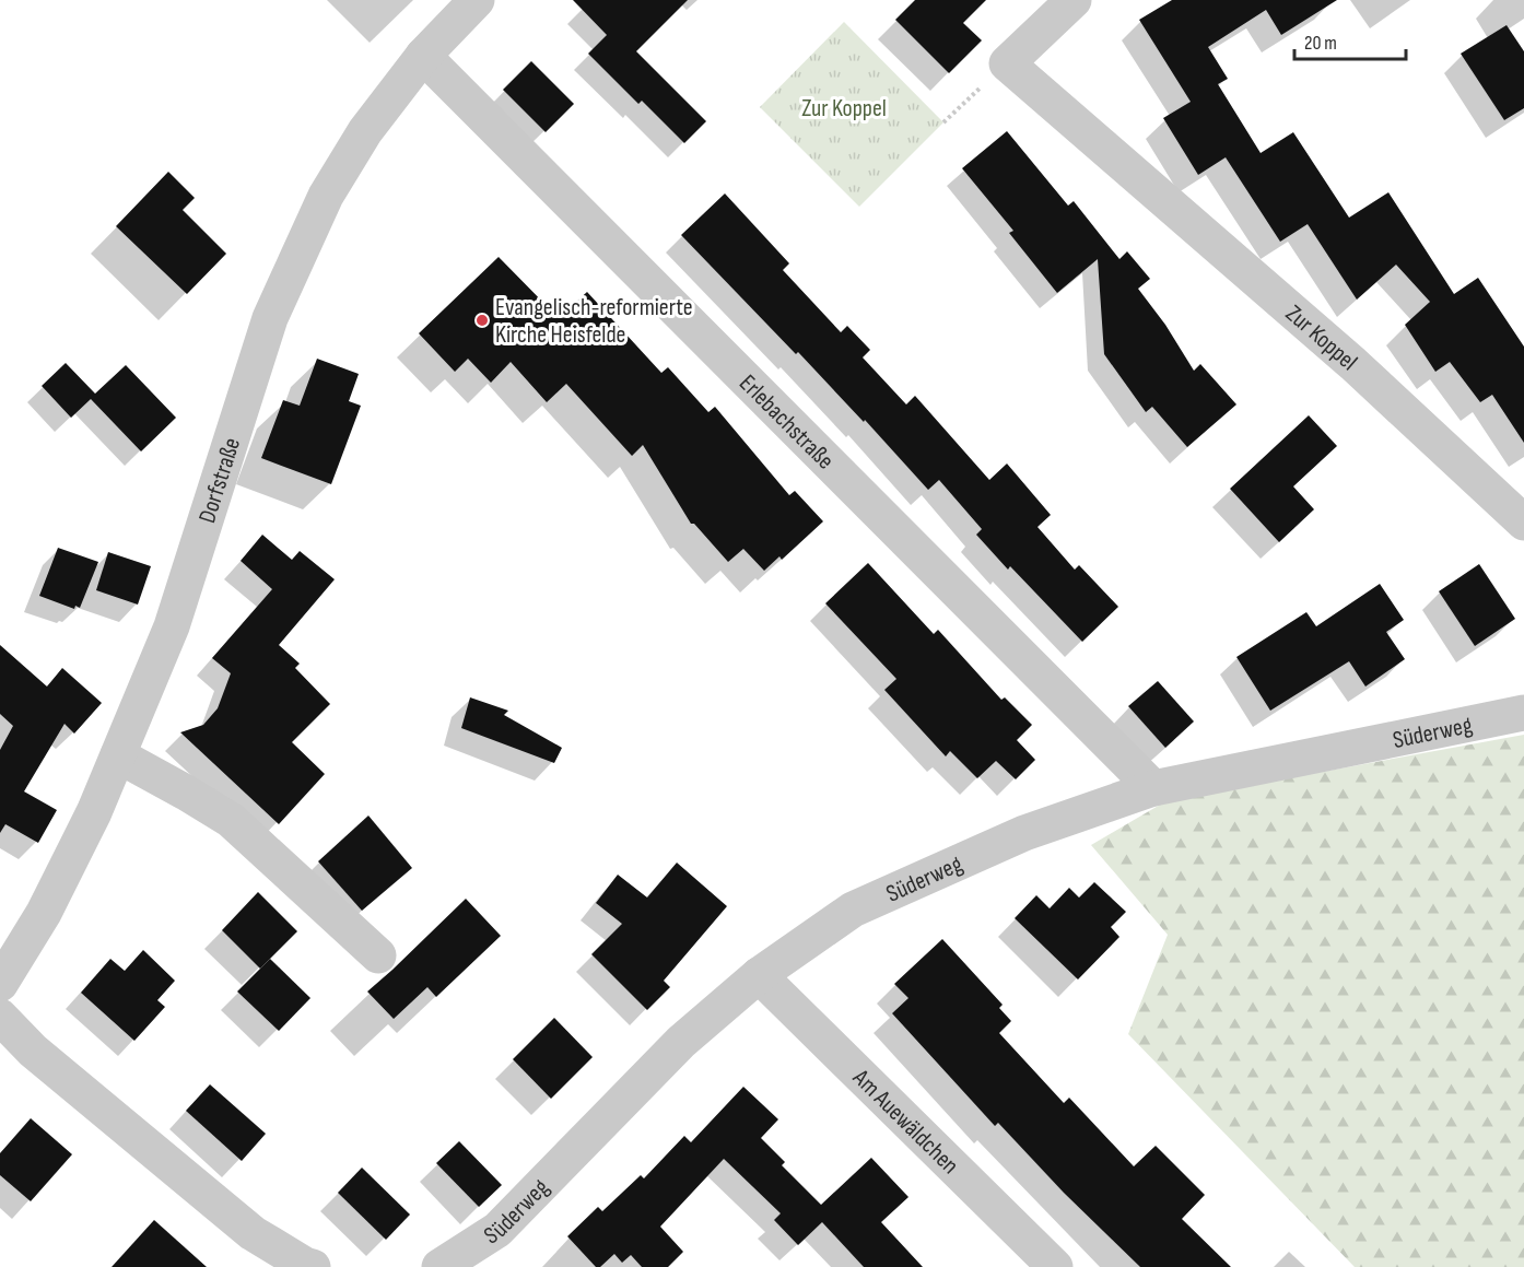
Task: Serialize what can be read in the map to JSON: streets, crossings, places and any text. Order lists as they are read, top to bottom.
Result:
{
  "streets": {
    "street": [
      "Zur Koppel",
      "Erlebachstraße",
      "Dorfstraße",
      "Süderweg",
      "Am Auewäldchen"
    ]
  },
  "crossings": [
    ["Erlebachstraße", "Dorfstraße"],
    ["Erlebachstraße", "Süderweg"],
    ["Süderweg", "Am Auewäldchen"]
  ],
  "parks": ["Zur Koppel"],
  "places": ["Evangelisch-reformierte Kirche Heisfelde"],
  "scale_bar": "20 m"
}
